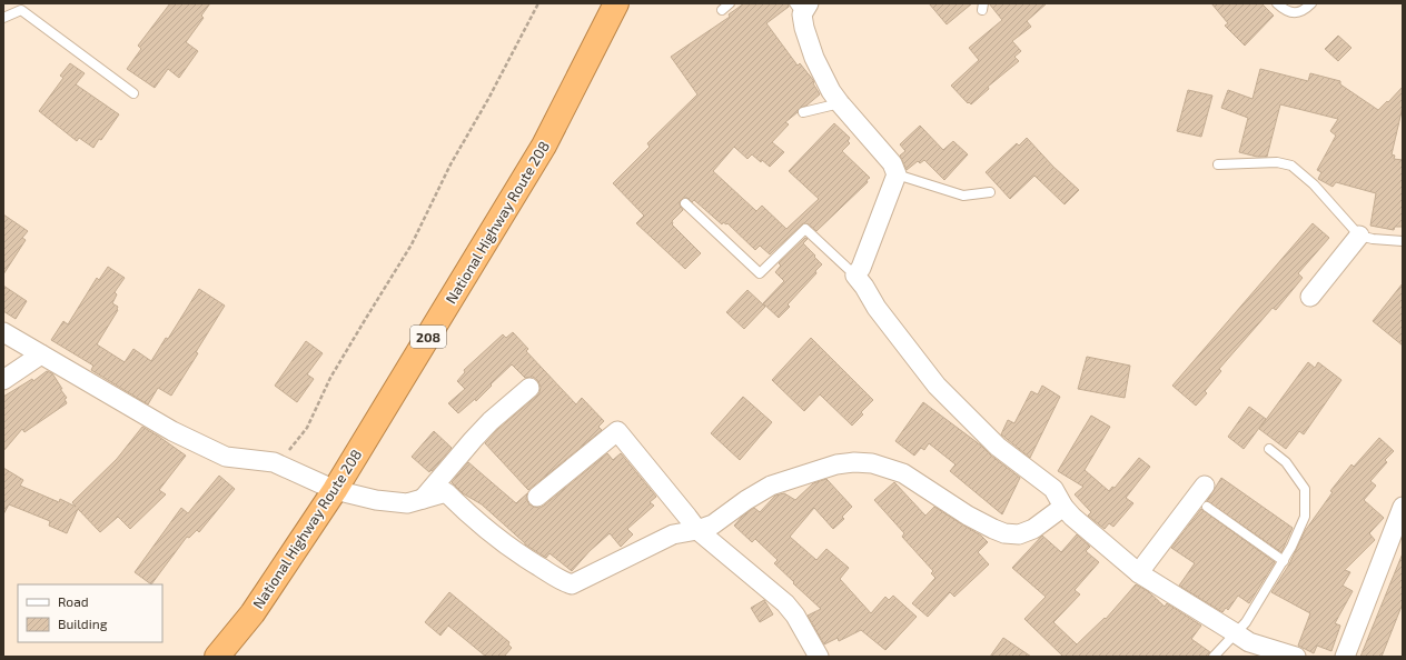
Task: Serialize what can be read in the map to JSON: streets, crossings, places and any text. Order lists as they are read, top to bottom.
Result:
{
  "streets": {
    "highway": ["National Highway Route 208", "208"]
  },
  "legend": ["Road", "Building"]
}
